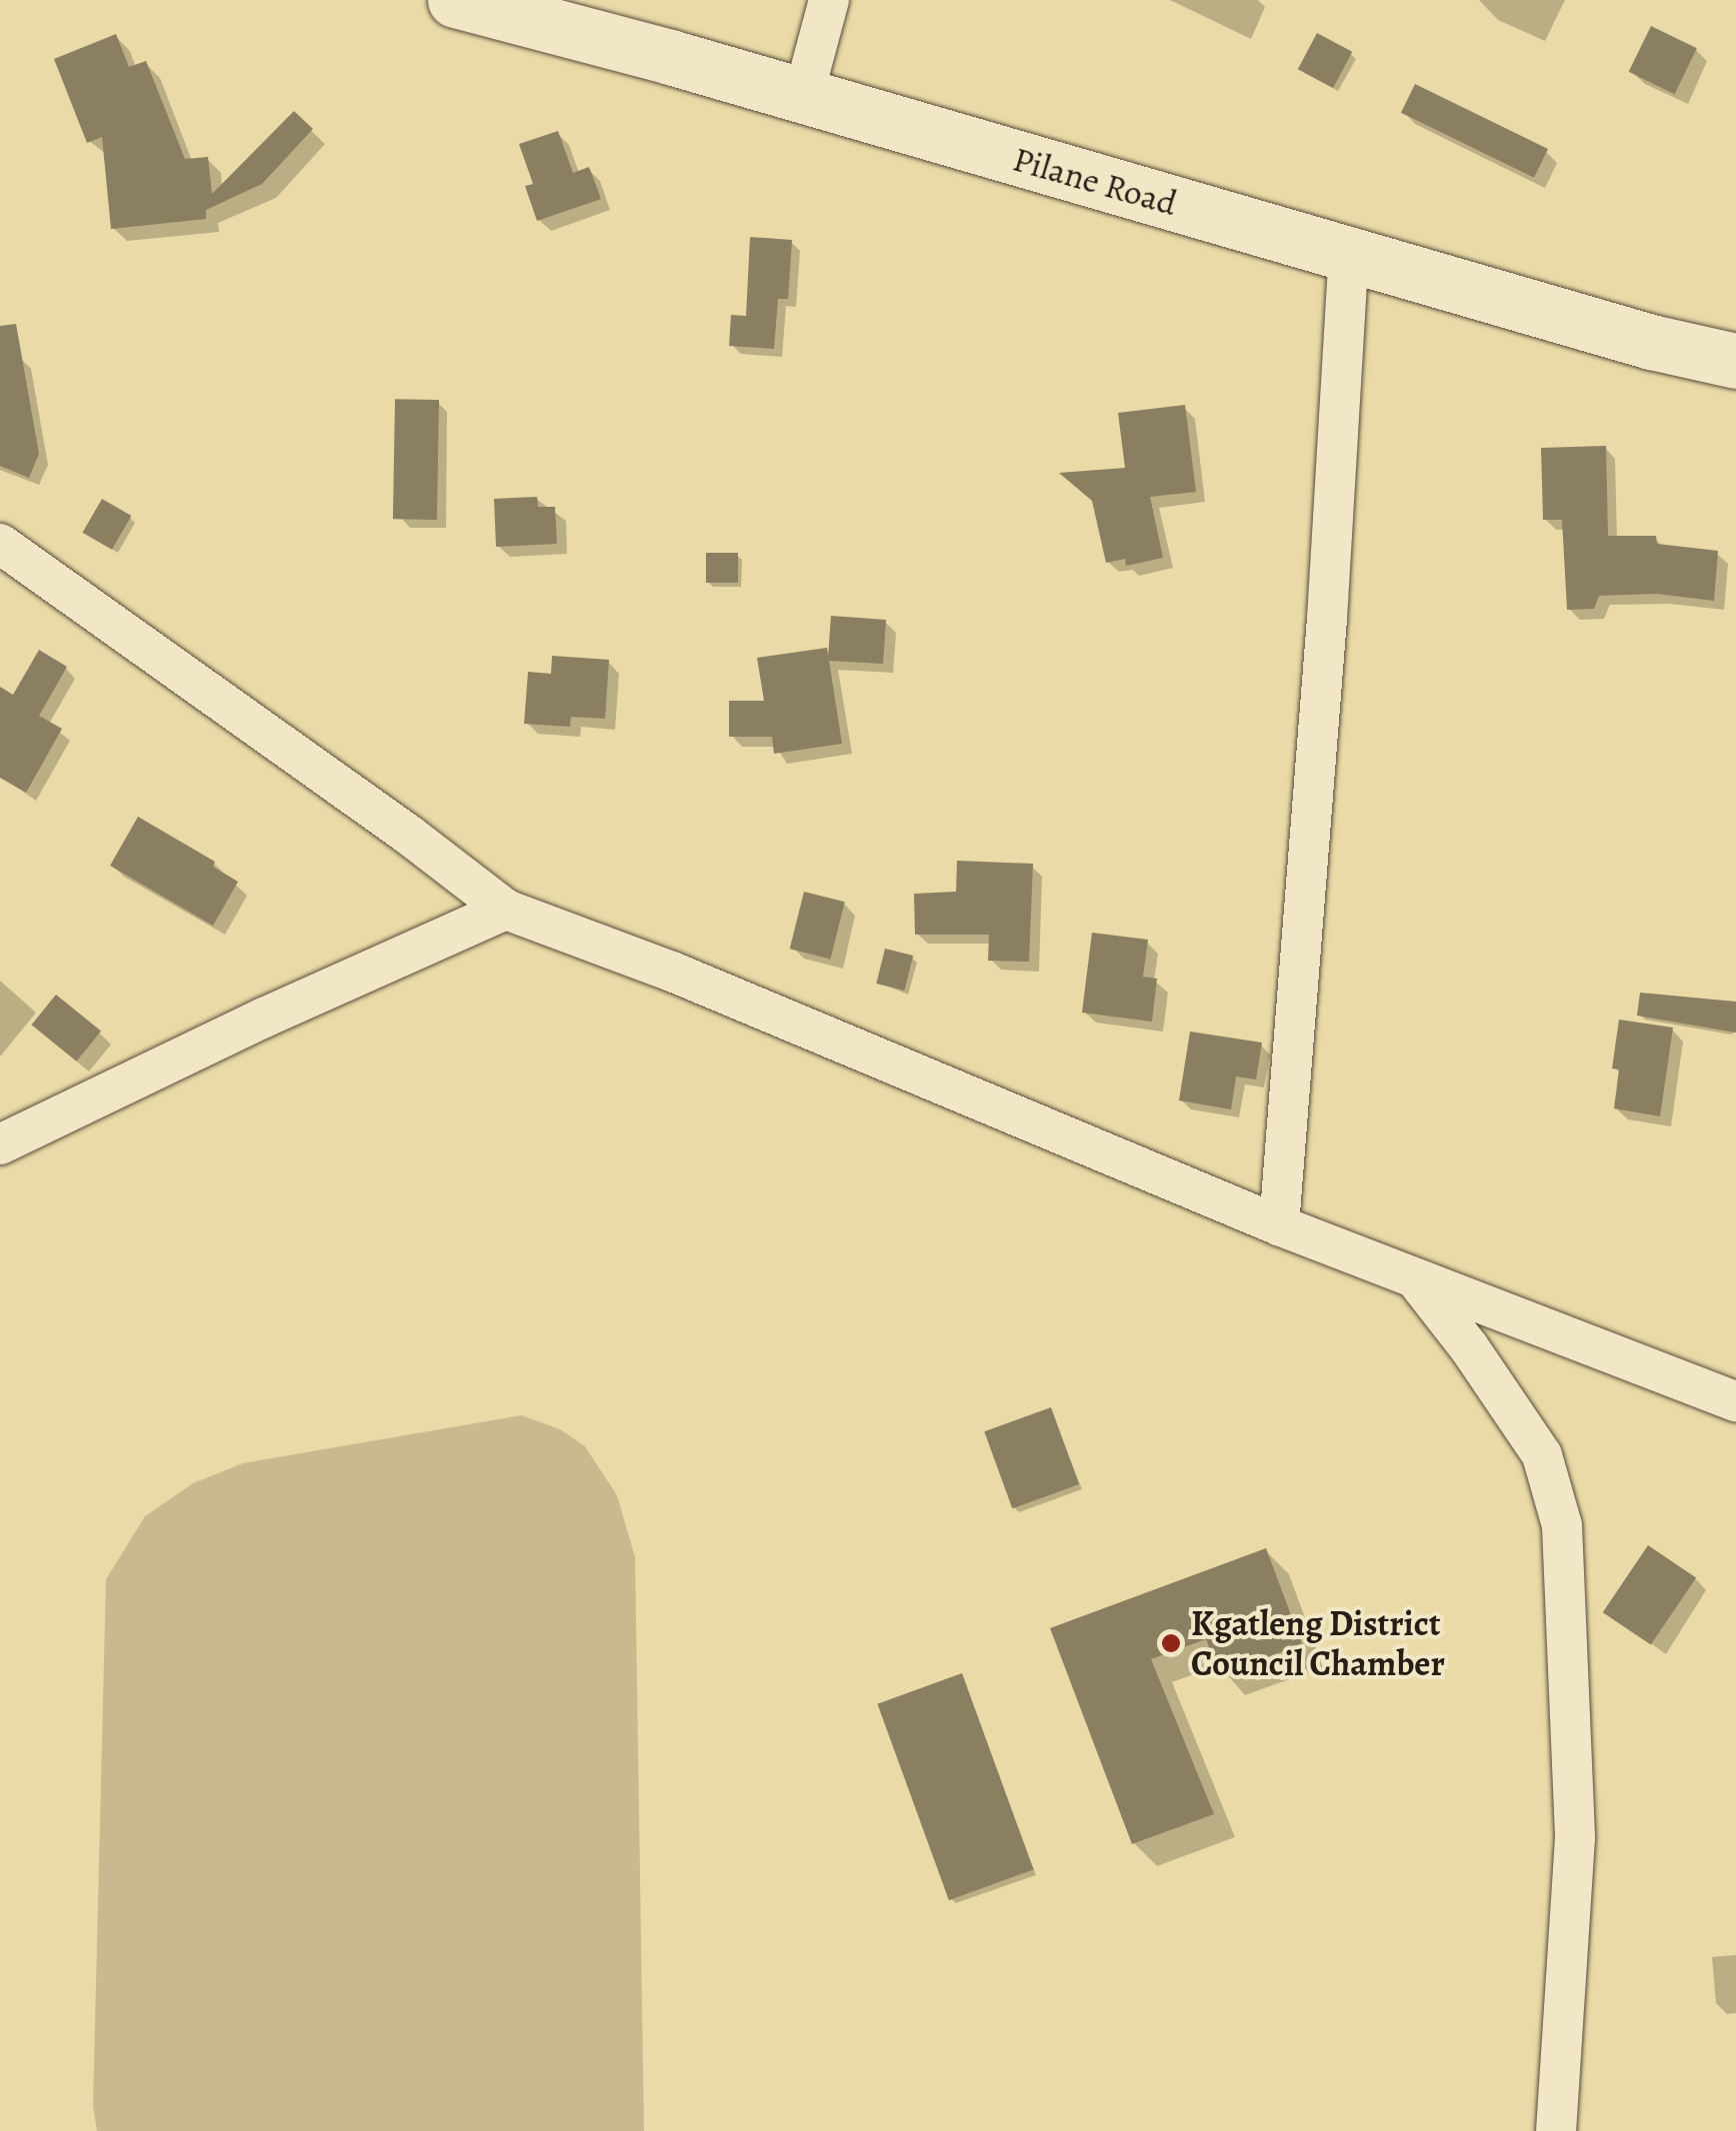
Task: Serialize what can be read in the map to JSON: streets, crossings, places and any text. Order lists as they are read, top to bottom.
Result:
{
  "streets": {
    "main road": ["Pilane Road"]
  },
  "places": ["Kgatleng District Council Chamber"]
}
